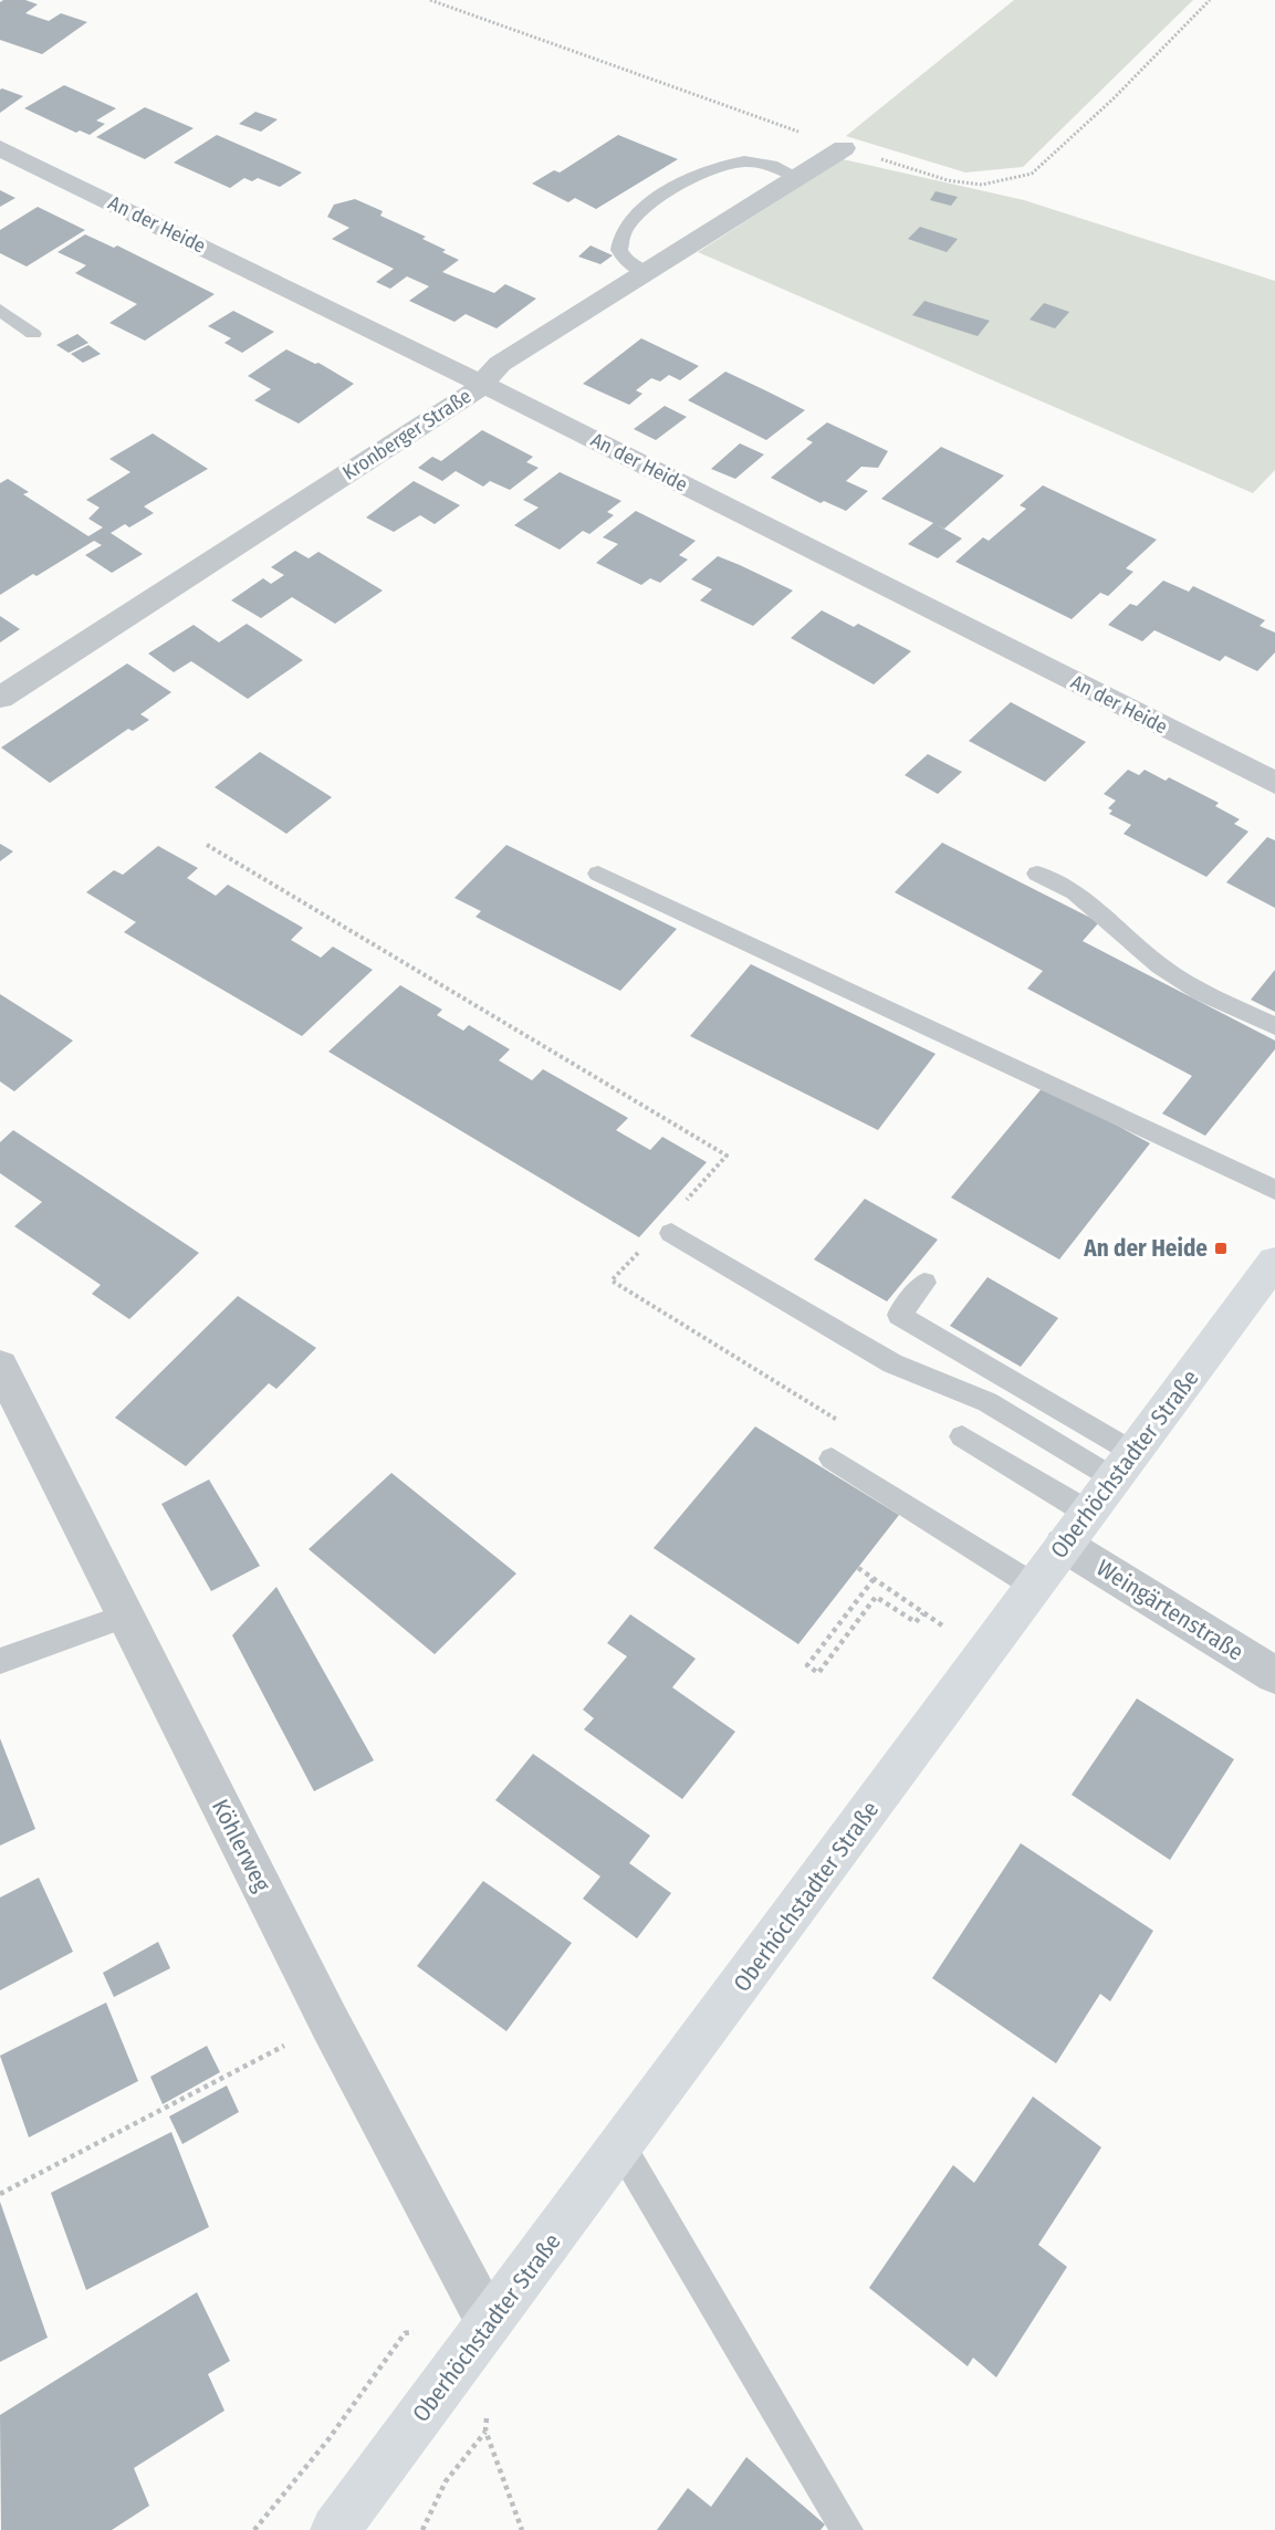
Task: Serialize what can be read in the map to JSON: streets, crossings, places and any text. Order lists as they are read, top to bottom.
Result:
{
  "streets": {
    "street": [
      "An der Heide",
      "Kronberger Straße",
      "Oberhöchstadter Straße",
      "Weingärtenstraße",
      "Köhlerweg"
    ]
  },
  "crossings": [
    ["An der Heide", "Kronberger Straße"],
    ["Oberhöchstadter Straße", "Weingärtenstraße"],
    ["Oberhöchstadter Straße", "Köhlerweg"]
  ],
  "places": {
    "transit": ["An der Heide"]
  }
}
